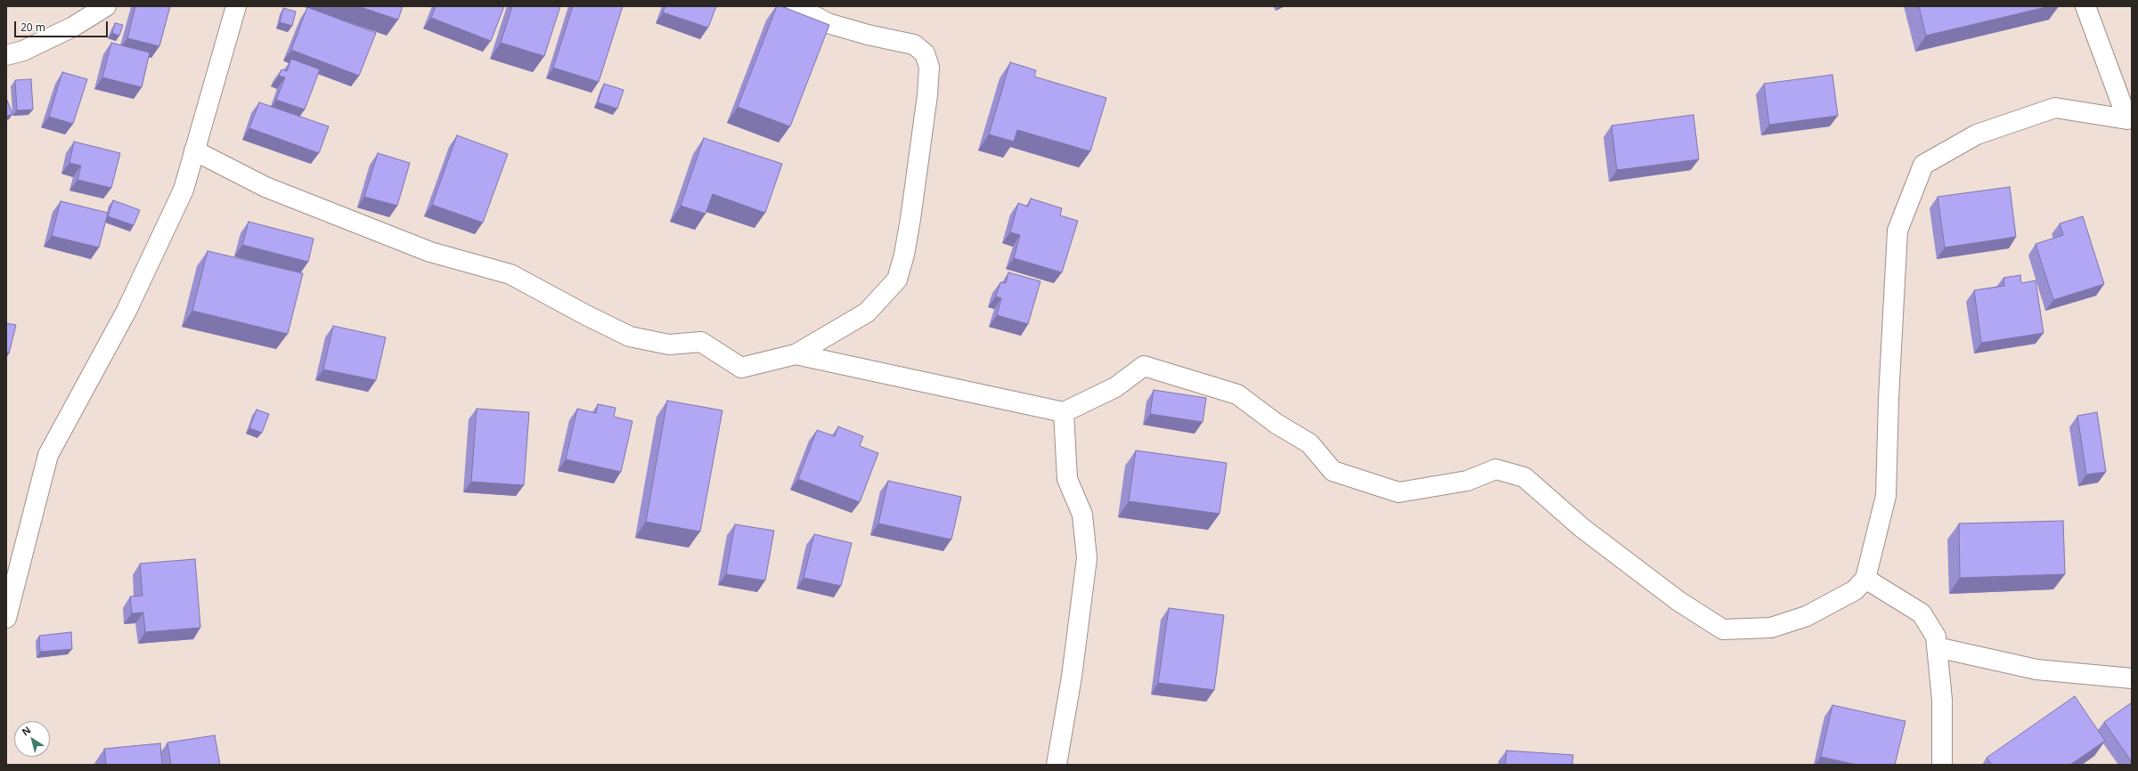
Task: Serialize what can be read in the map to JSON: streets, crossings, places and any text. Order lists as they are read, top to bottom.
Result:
{
  "scale_bar": "20 m",
  "north": "top left"
}
